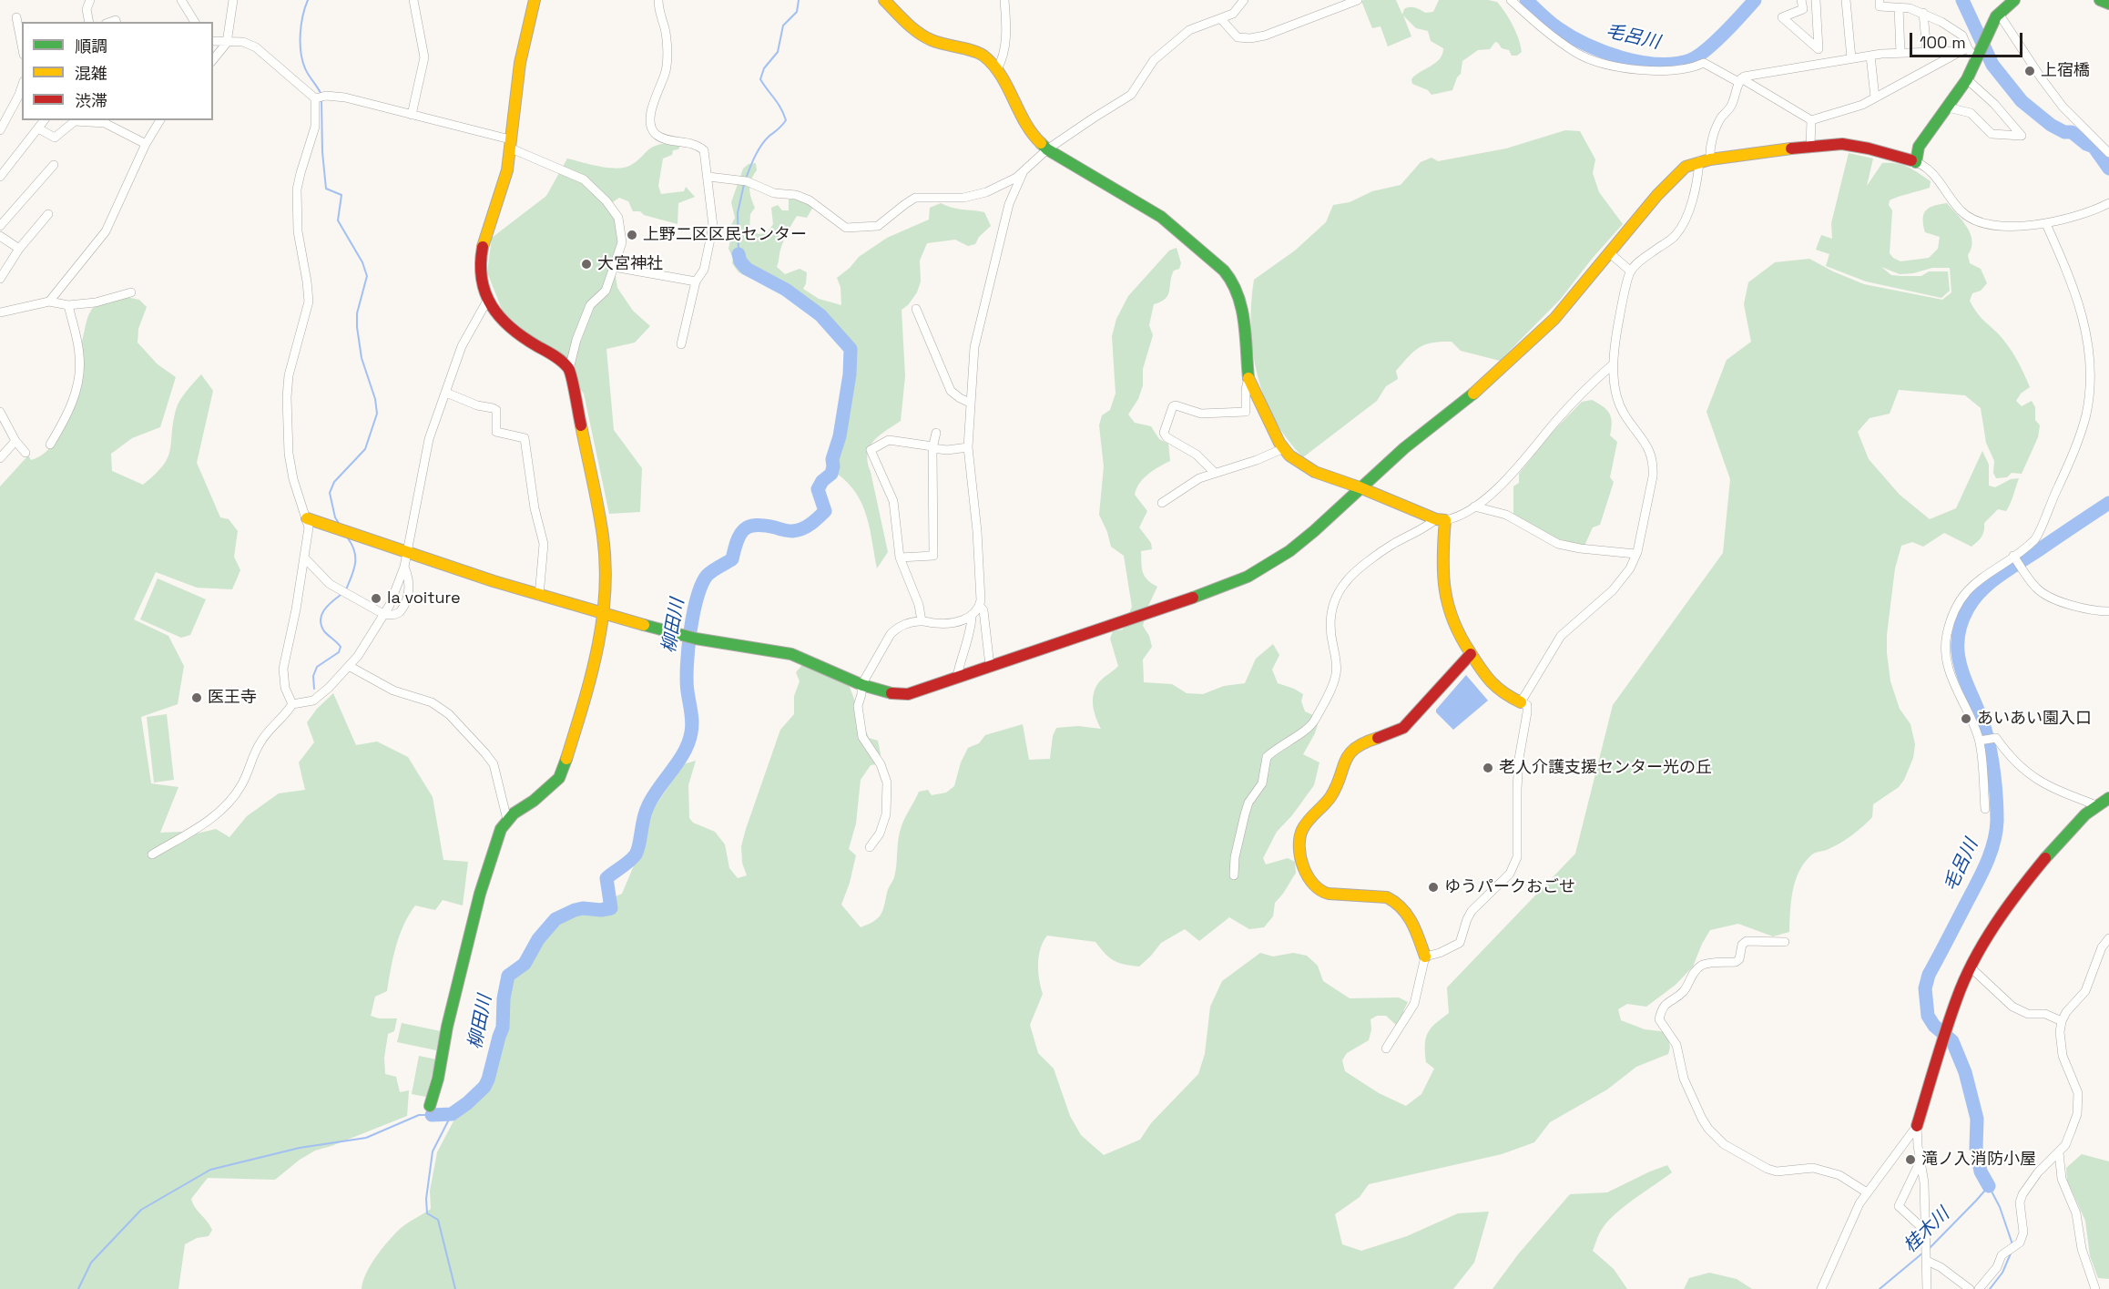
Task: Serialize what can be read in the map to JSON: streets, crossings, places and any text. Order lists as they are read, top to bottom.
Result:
{
  "water": ["毛呂川", "柳田川", "桂木川"],
  "places": [
    "上宿橋",
    "上野二区区民センター",
    "大宮神社",
    "la voiture",
    "医王寺",
    "あいあい園入口",
    "老人介護支援センター光の丘",
    "ゆうパークおごせ",
    "滝ノ入消防小屋"
  ],
  "legend": ["順調", "混雑", "渋滞"],
  "scale_bar": "100 m"
}
